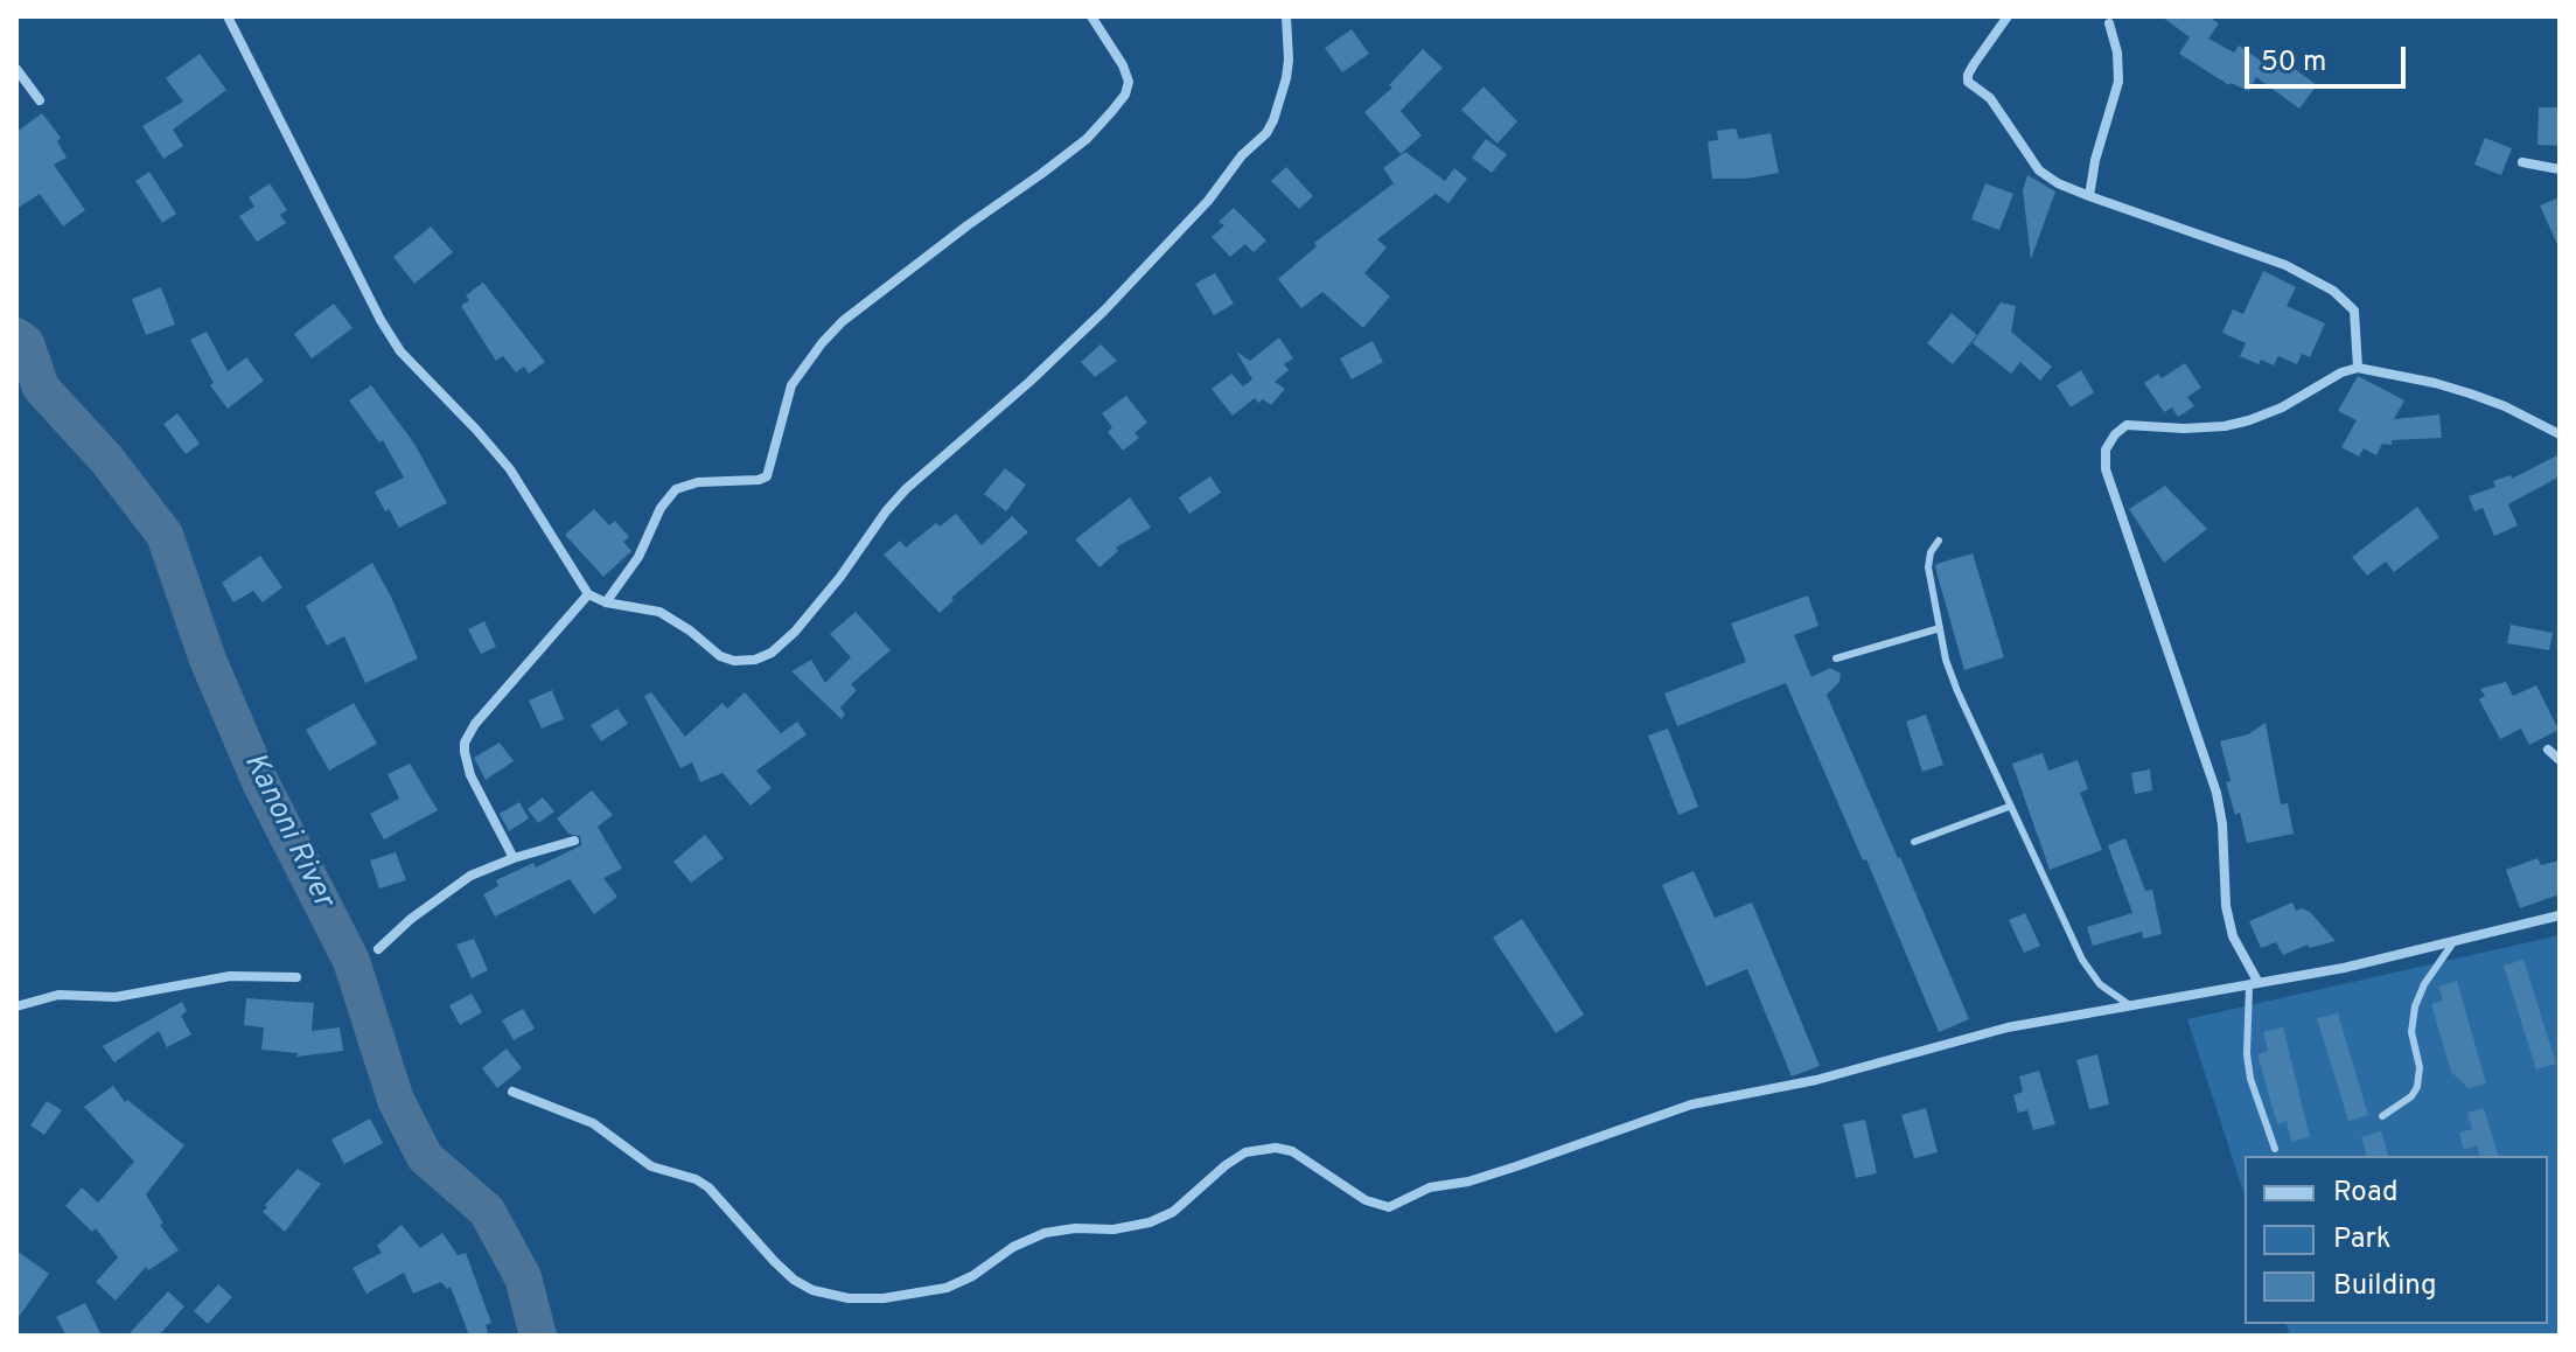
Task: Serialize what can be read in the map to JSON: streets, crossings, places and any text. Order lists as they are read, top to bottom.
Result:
{
  "water": ["Kanoni River"],
  "legend": ["Road", "Park", "Building"],
  "scale_bar": "50 m"
}
